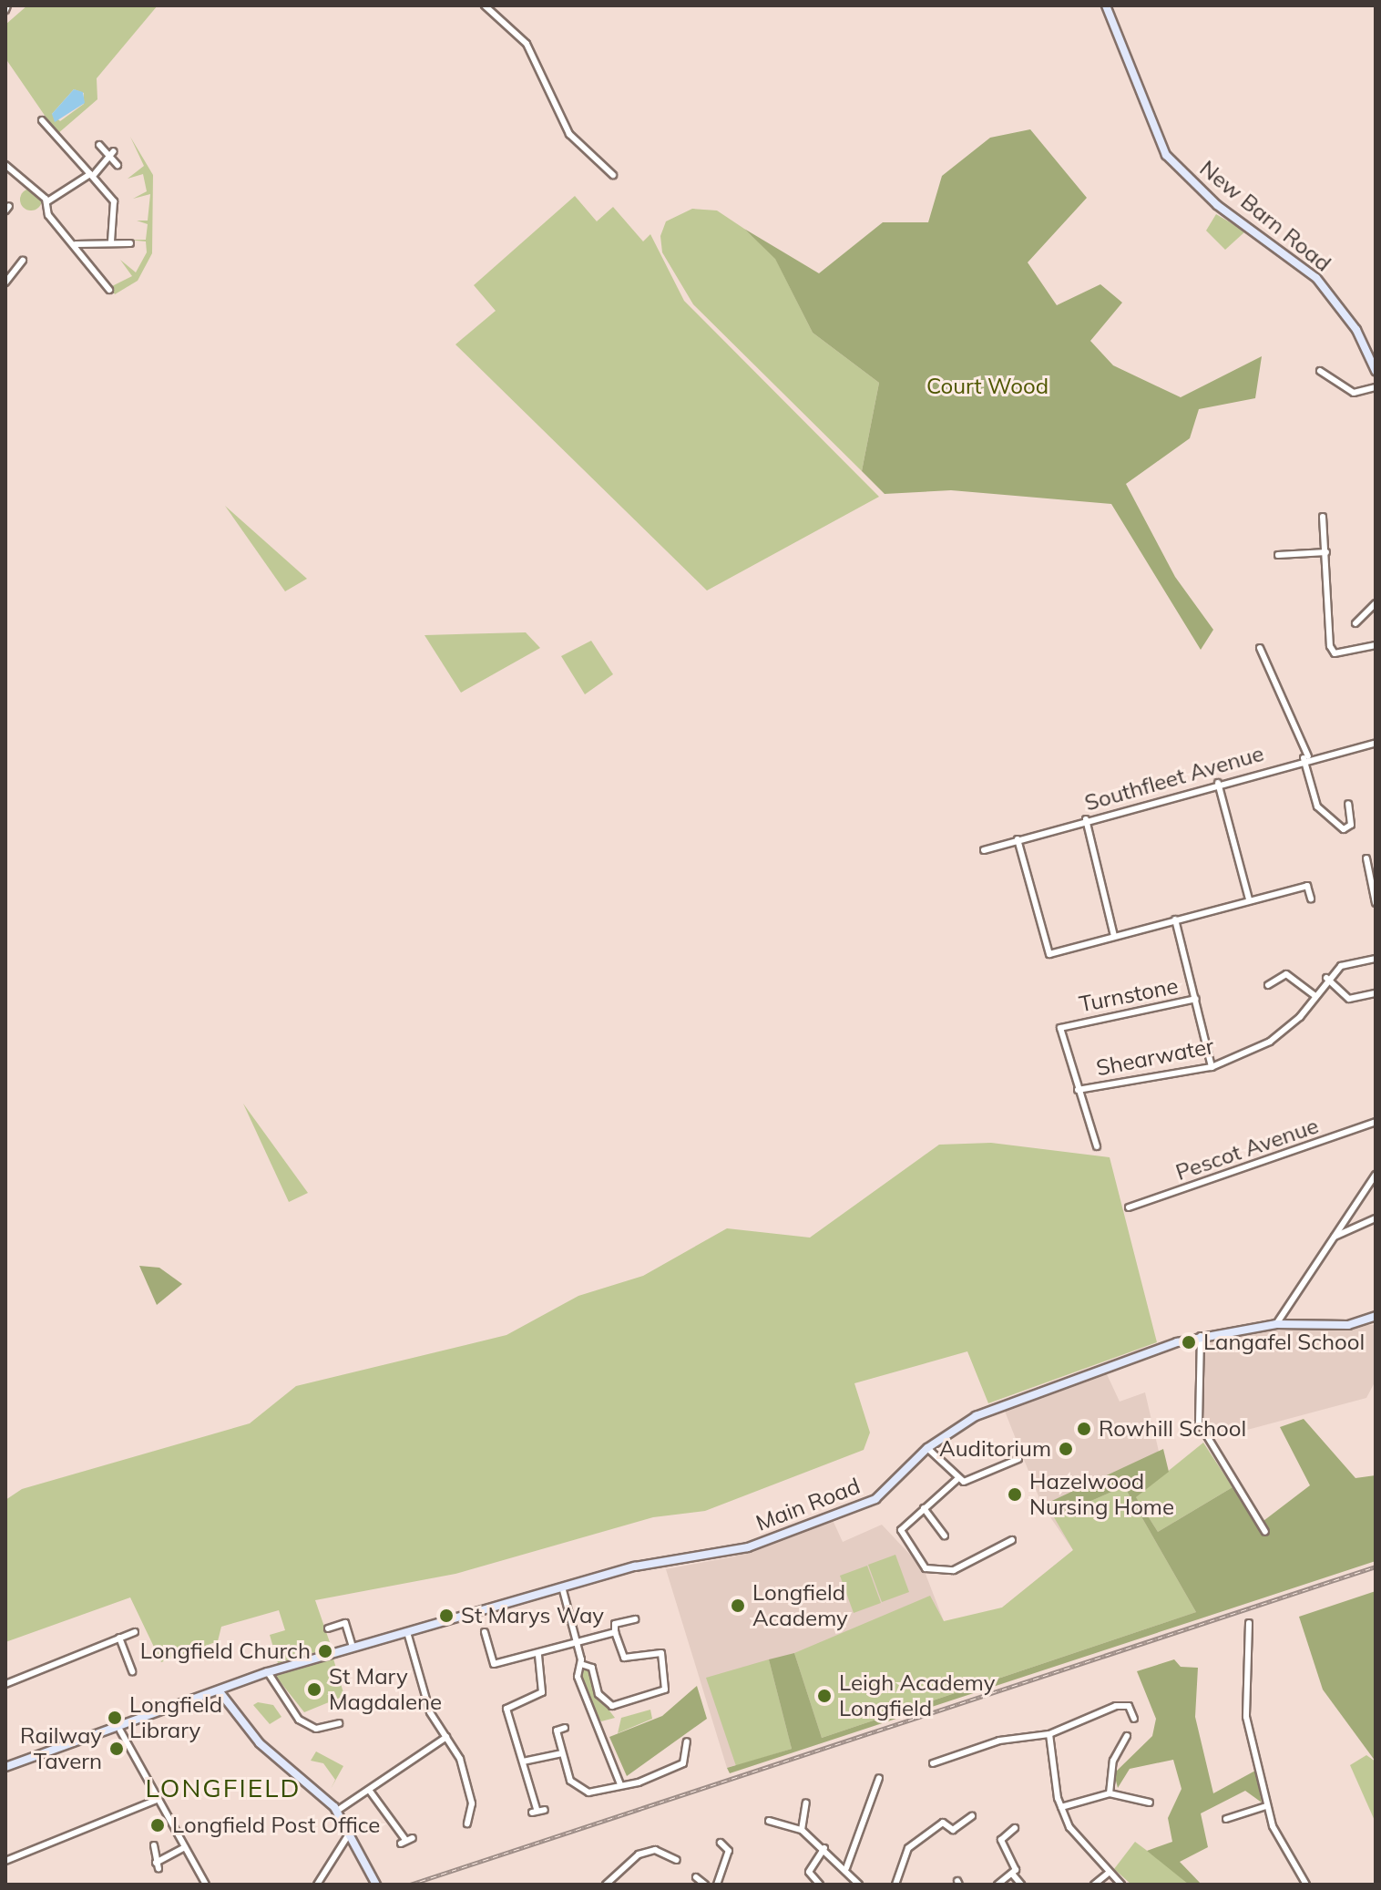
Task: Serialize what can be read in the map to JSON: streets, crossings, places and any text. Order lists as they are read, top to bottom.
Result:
{
  "streets": {
    "main road": ["New Barn Road", "Main Road"],
    "street": [
      "Southfleet Avenue",
      "Turnstone",
      "Shearwater",
      "Pescot Avenue"
    ]
  },
  "crossings": [
    ["Turnstone", "Shearwater"]
  ],
  "districts": ["LONGFIELD"],
  "parks": ["Court Wood"],
  "places": [
    "Langafel School",
    "Rowhill School",
    "Auditorium",
    "Hazelwood Nursing Home",
    "Longfield Academy",
    "St Marys Way",
    "Longfield Church",
    "St Mary Magdalene",
    "Leigh Academy Longfield",
    "Longfield Library",
    "Railway Tavern",
    "Longfield Post Office"
  ]
}
